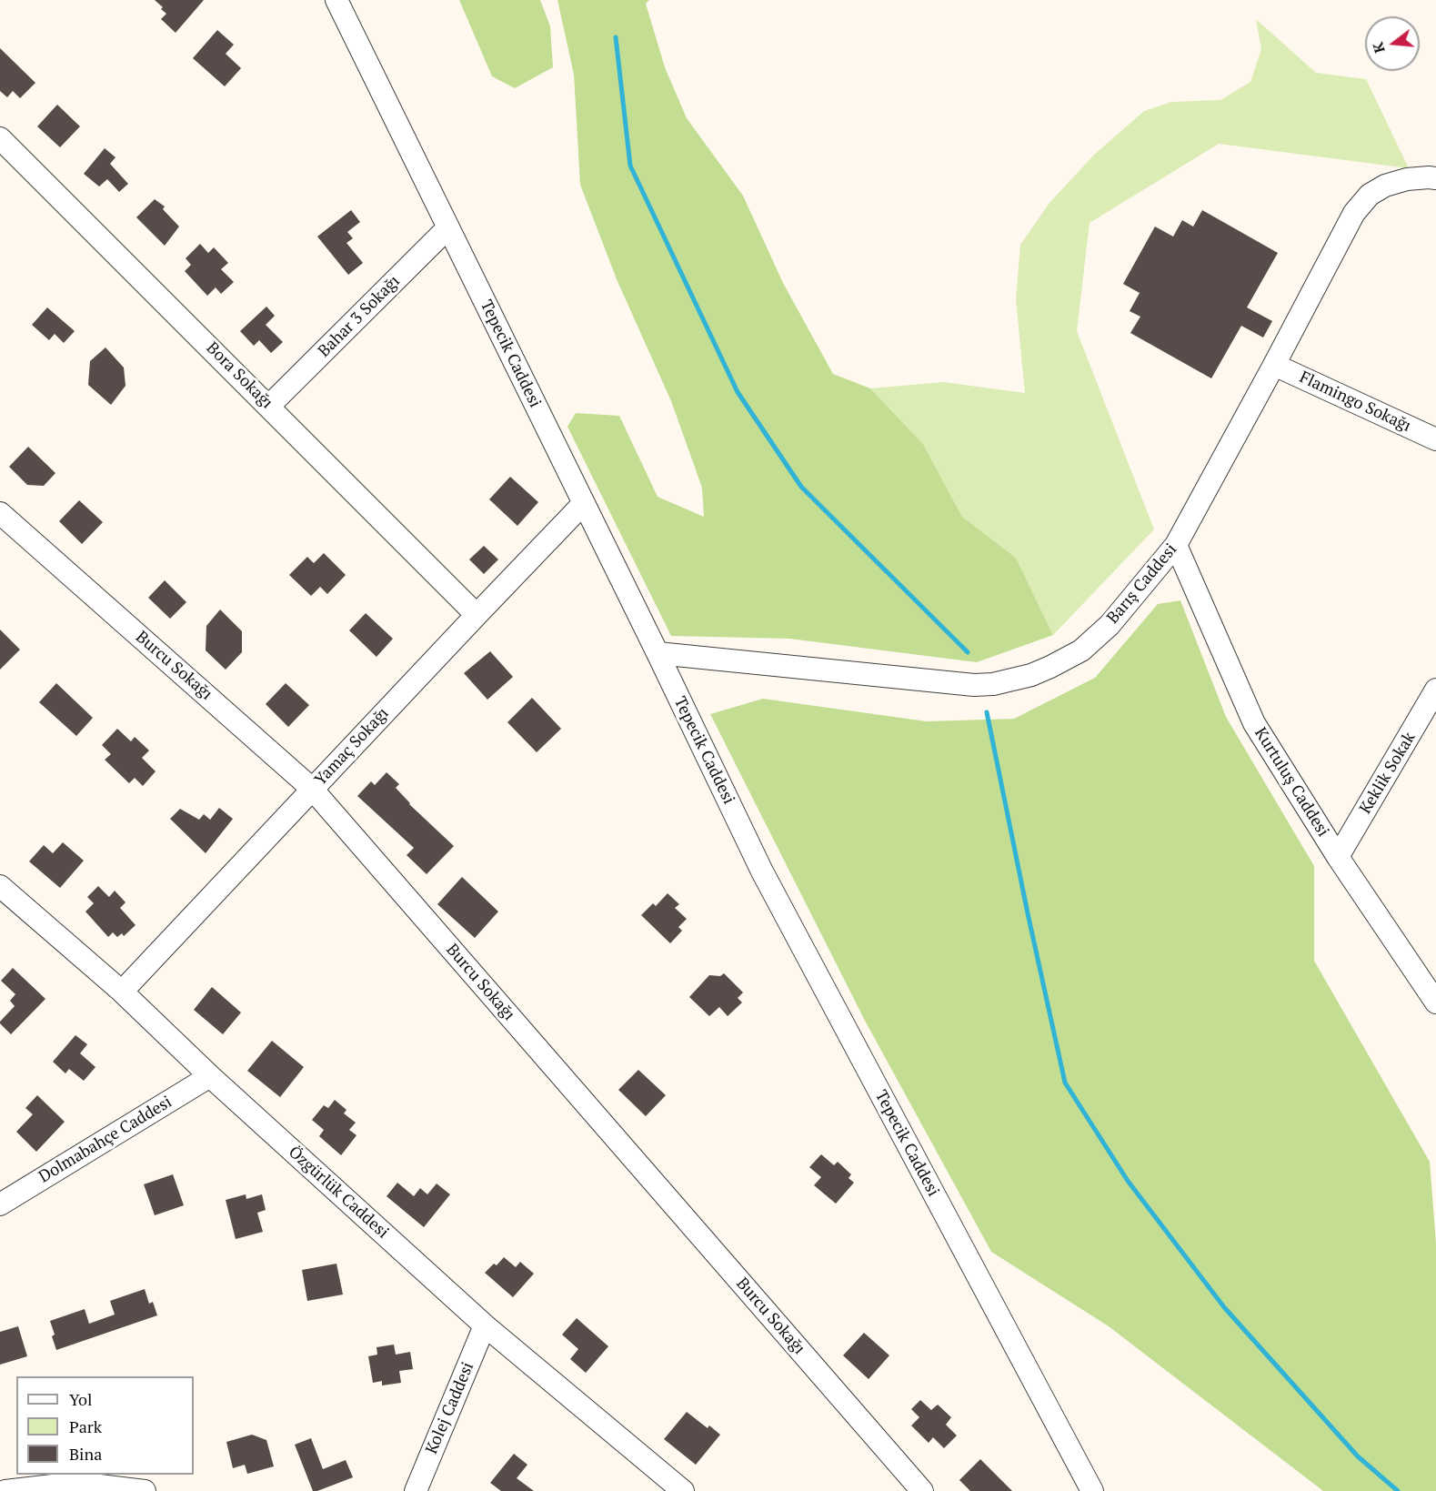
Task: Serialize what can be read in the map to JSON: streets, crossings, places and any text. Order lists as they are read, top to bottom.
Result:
{
  "streets": {
    "street": [
      "Bahar 3 Sokağı",
      "Tepecik Caddesi",
      "Bora Sokağı",
      "Flamingo Sokağı",
      "Barış Caddesi",
      "Burcu Sokağı",
      "Yamaç Sokağı",
      "Keklik Sokak",
      "Kurtuluş Caddesi",
      "Dolmabahçe Caddesi",
      "Özgürlük Caddesi",
      "Kolej Caddesi"
    ]
  },
  "crossings": [
    ["Bahar 3 Sokağı", "Tepecik Caddesi"],
    ["Bahar 3 Sokağı", "Bora Sokağı"],
    ["Tepecik Caddesi", "Barış Caddesi"],
    ["Tepecik Caddesi", "Yamaç Sokağı"],
    ["Bora Sokağı", "Yamaç Sokağı"],
    ["Flamingo Sokağı", "Barış Caddesi"],
    ["Barış Caddesi", "Kurtuluş Caddesi"],
    ["Burcu Sokağı", "Yamaç Sokağı"],
    ["Yamaç Sokağı", "Özgürlük Caddesi"],
    ["Keklik Sokak", "Kurtuluş Caddesi"],
    ["Dolmabahçe Caddesi", "Özgürlük Caddesi"],
    ["Özgürlük Caddesi", "Kolej Caddesi"]
  ],
  "legend": ["Yol", "Park", "Bina"],
  "north": "left"
}
